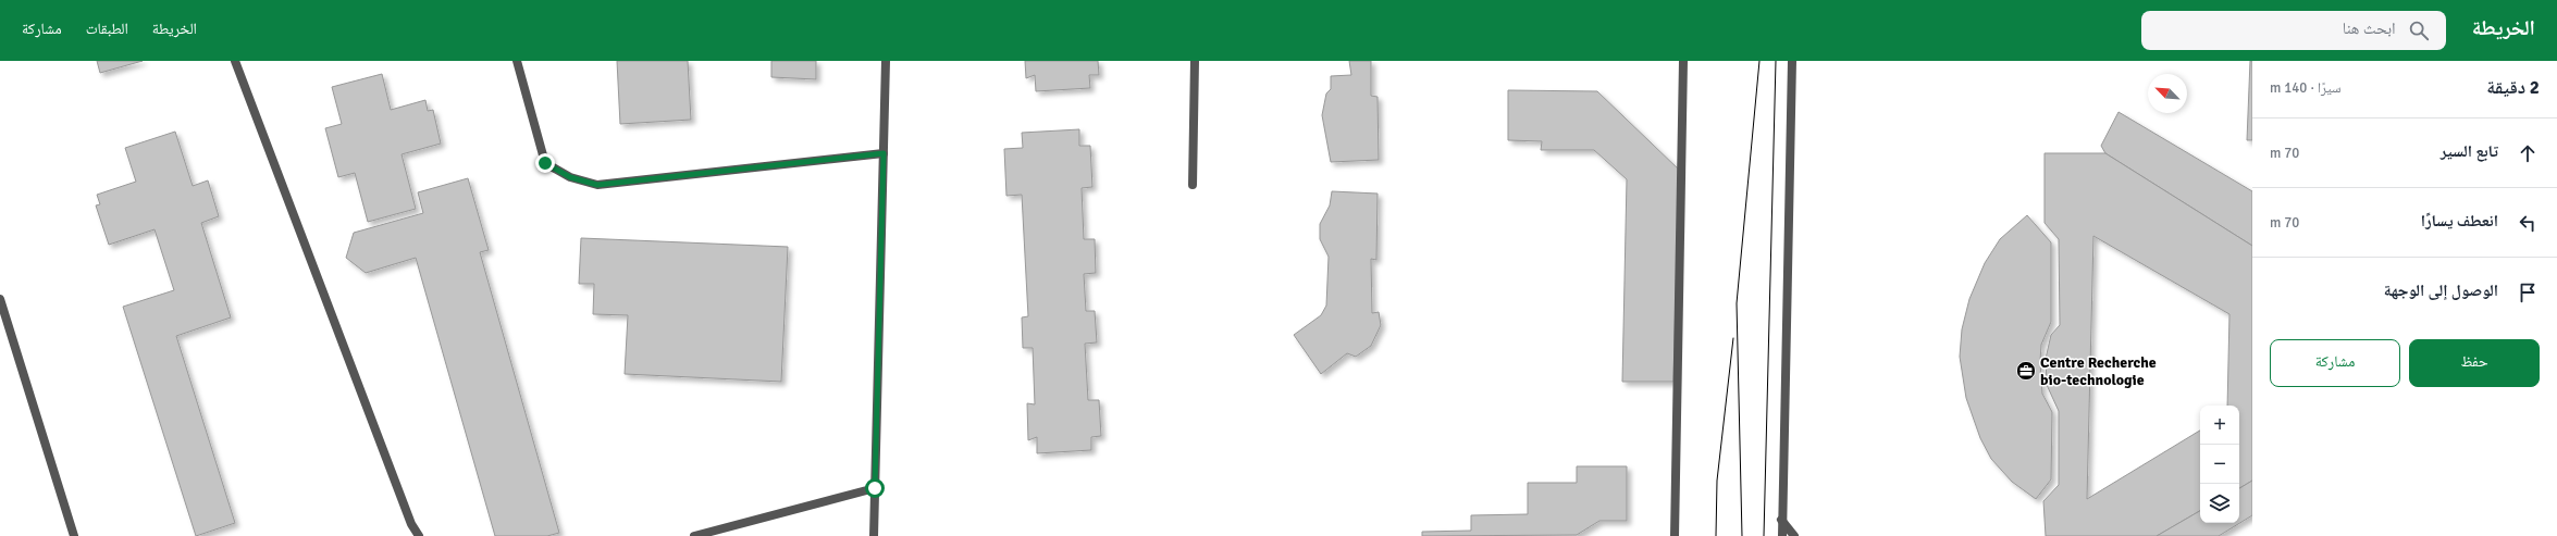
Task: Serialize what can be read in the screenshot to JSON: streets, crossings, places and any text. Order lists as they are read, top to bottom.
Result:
{
  "places": {
    "office": ["Centre Recherche bio-technologie"]
  },
  "north": "top left",
  "page": {
    "header": "الخريطة",
    "search": "ابحث هنا",
    "nav": ["الخريطة", "الطبقات", "مشاركة"],
    "heading": ["2 دقيقة", "سيرًا · 140 m"],
    "list": [
      ["تابع السير", "70 m"],
      ["انعطف يسارًا", "70 m"],
      "الوصول إلى الوجهة"
    ],
    "buttons": ["حفظ", "مشاركة"],
    "map_buttons": ["+", "−"]
  }
}
